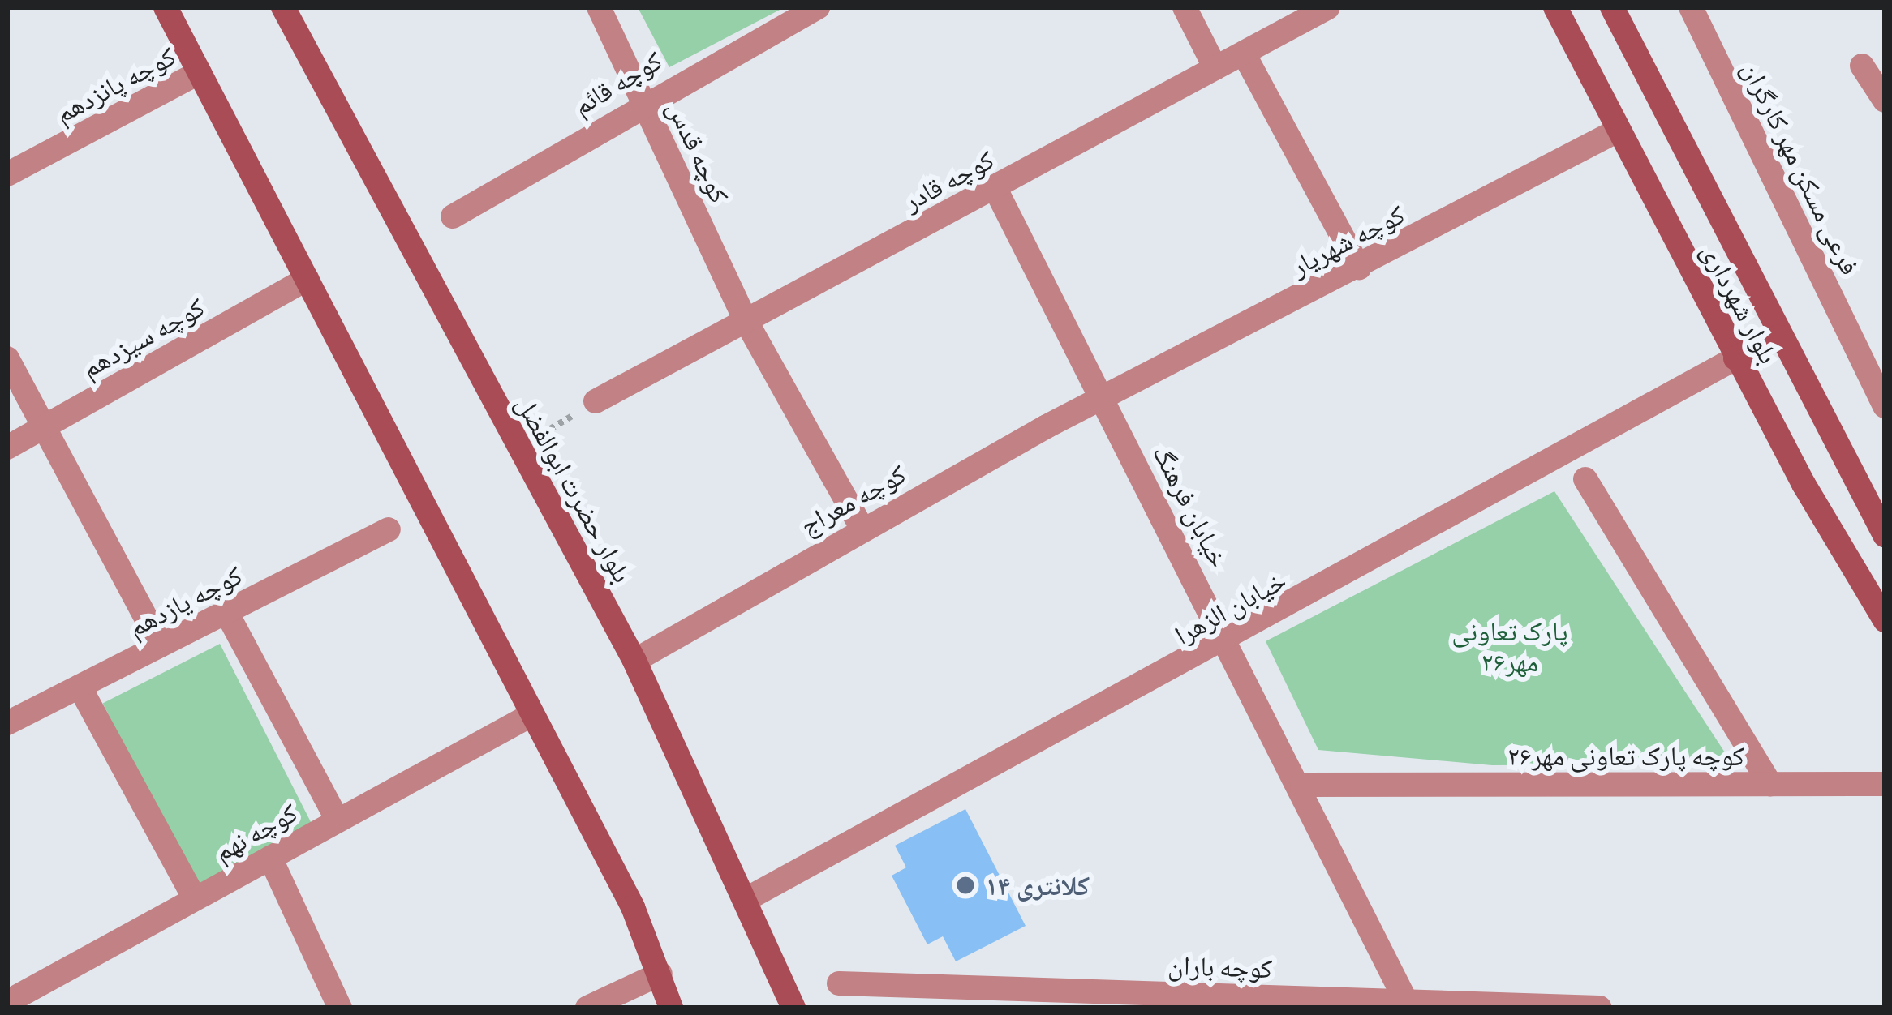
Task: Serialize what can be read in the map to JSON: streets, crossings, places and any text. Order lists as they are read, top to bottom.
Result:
{
  "streets": {
    "main road": ["بلوار شهرداری", "بلوار حضرت ابوالفضل"],
    "street": [
      "کوچه قائم",
      "کوچه پانزدهم",
      "کوچه قدس",
      "فرعی مسکن مهر کارگران",
      "کوچه قادر",
      "کوچه شهریار",
      "کوچه سیزدهم",
      "کوچه معراج",
      "خیابان فرهنگ",
      "کوچه یازدهم",
      "خیابان الزهرا",
      "کوچه پارک تعاونی مهر۲۶",
      "کوچه نهم",
      "کوچه باران"
    ]
  },
  "crossings": [
    ["کوچه قائم", "کوچه قدس"],
    ["کوچه قدس", "کوچه قادر"],
    ["کوچه قدس", "کوچه معراج"],
    ["کوچه قادر", "خیابان فرهنگ"],
    ["کوچه شهریار", "بلوار شهرداری"],
    ["کوچه شهریار", "کوچه معراج"],
    ["کوچه شهریار", "خیابان فرهنگ"],
    ["بلوار شهرداری", "خیابان الزهرا"],
    ["بلوار حضرت ابوالفضل", "کوچه معراج"],
    ["بلوار حضرت ابوالفضل", "خیابان الزهرا"],
    ["کوچه معراج", "خیابان فرهنگ"],
    ["خیابان فرهنگ", "خیابان الزهرا"],
    ["خیابان فرهنگ", "کوچه پارک تعاونی مهر۲۶"],
    ["خیابان فرهنگ", "کوچه باران"]
  ],
  "parks": ["پارک تعاونی مهر۲۶"],
  "places": ["کلانتری ۱۴"]
}
